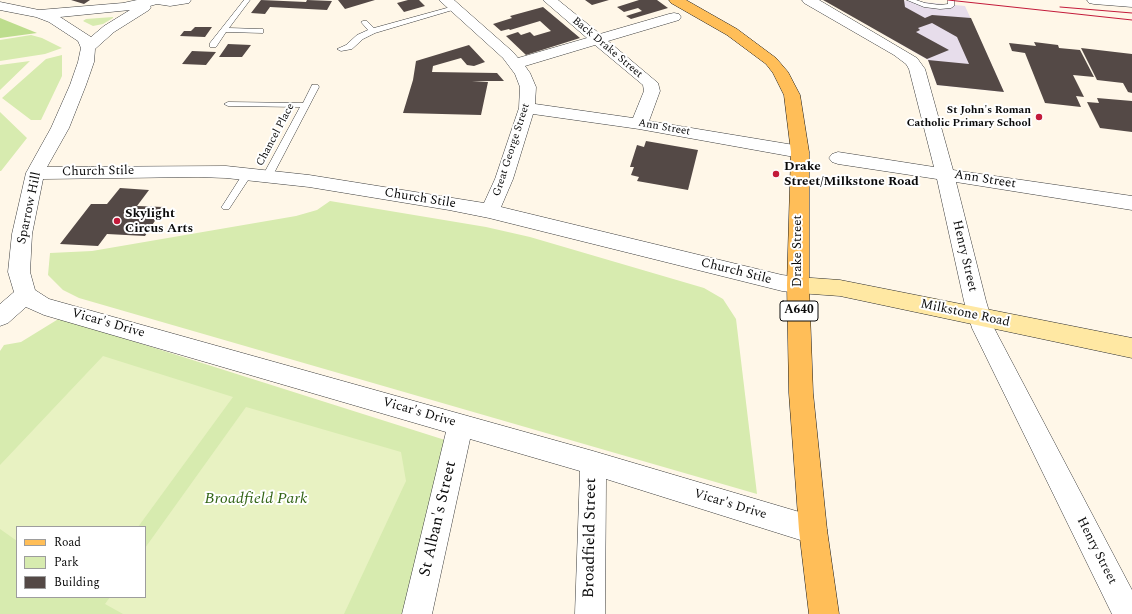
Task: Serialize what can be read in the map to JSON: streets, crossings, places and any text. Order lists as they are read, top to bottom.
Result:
{
  "streets": {
    "main road": ["Drake Street", "A640", "Milkstone Road"],
    "street": [
      "Back Drake Street",
      "Ann Street",
      "Great George Street",
      "Church Stile",
      "Sparrow Hill",
      "Henry Street",
      "Vicar's Drive",
      "St Alban's Street",
      "Broadfield Street"
    ],
    "lane": ["Chancel Place"]
  },
  "crossings": [
    ["Back Drake Street", "Ann Street"],
    ["Ann Street", "Great George Street"],
    ["Ann Street", "Drake Street"],
    ["Ann Street", "Henry Street"],
    ["Chancel Place", "Church Stile"],
    ["Great George Street", "Church Stile"],
    ["Church Stile", "Sparrow Hill"],
    ["Church Stile", "Drake Street"],
    ["Church Stile", "Milkstone Road"],
    ["Sparrow Hill", "Vicar's Drive"],
    ["Drake Street", "Milkstone Road"],
    ["Drake Street", "Vicar's Drive"],
    ["Henry Street", "Milkstone Road"],
    ["Vicar's Drive", "St Alban's Street"],
    ["Vicar's Drive", "Broadfield Street"]
  ],
  "parks": ["Broadfield Park"],
  "places": ["St John's Roman Catholic Primary School", "Drake Street/Milkstone Road", "Skylight Circus Arts"],
  "legend": ["Road", "Park", "Building"]
}
